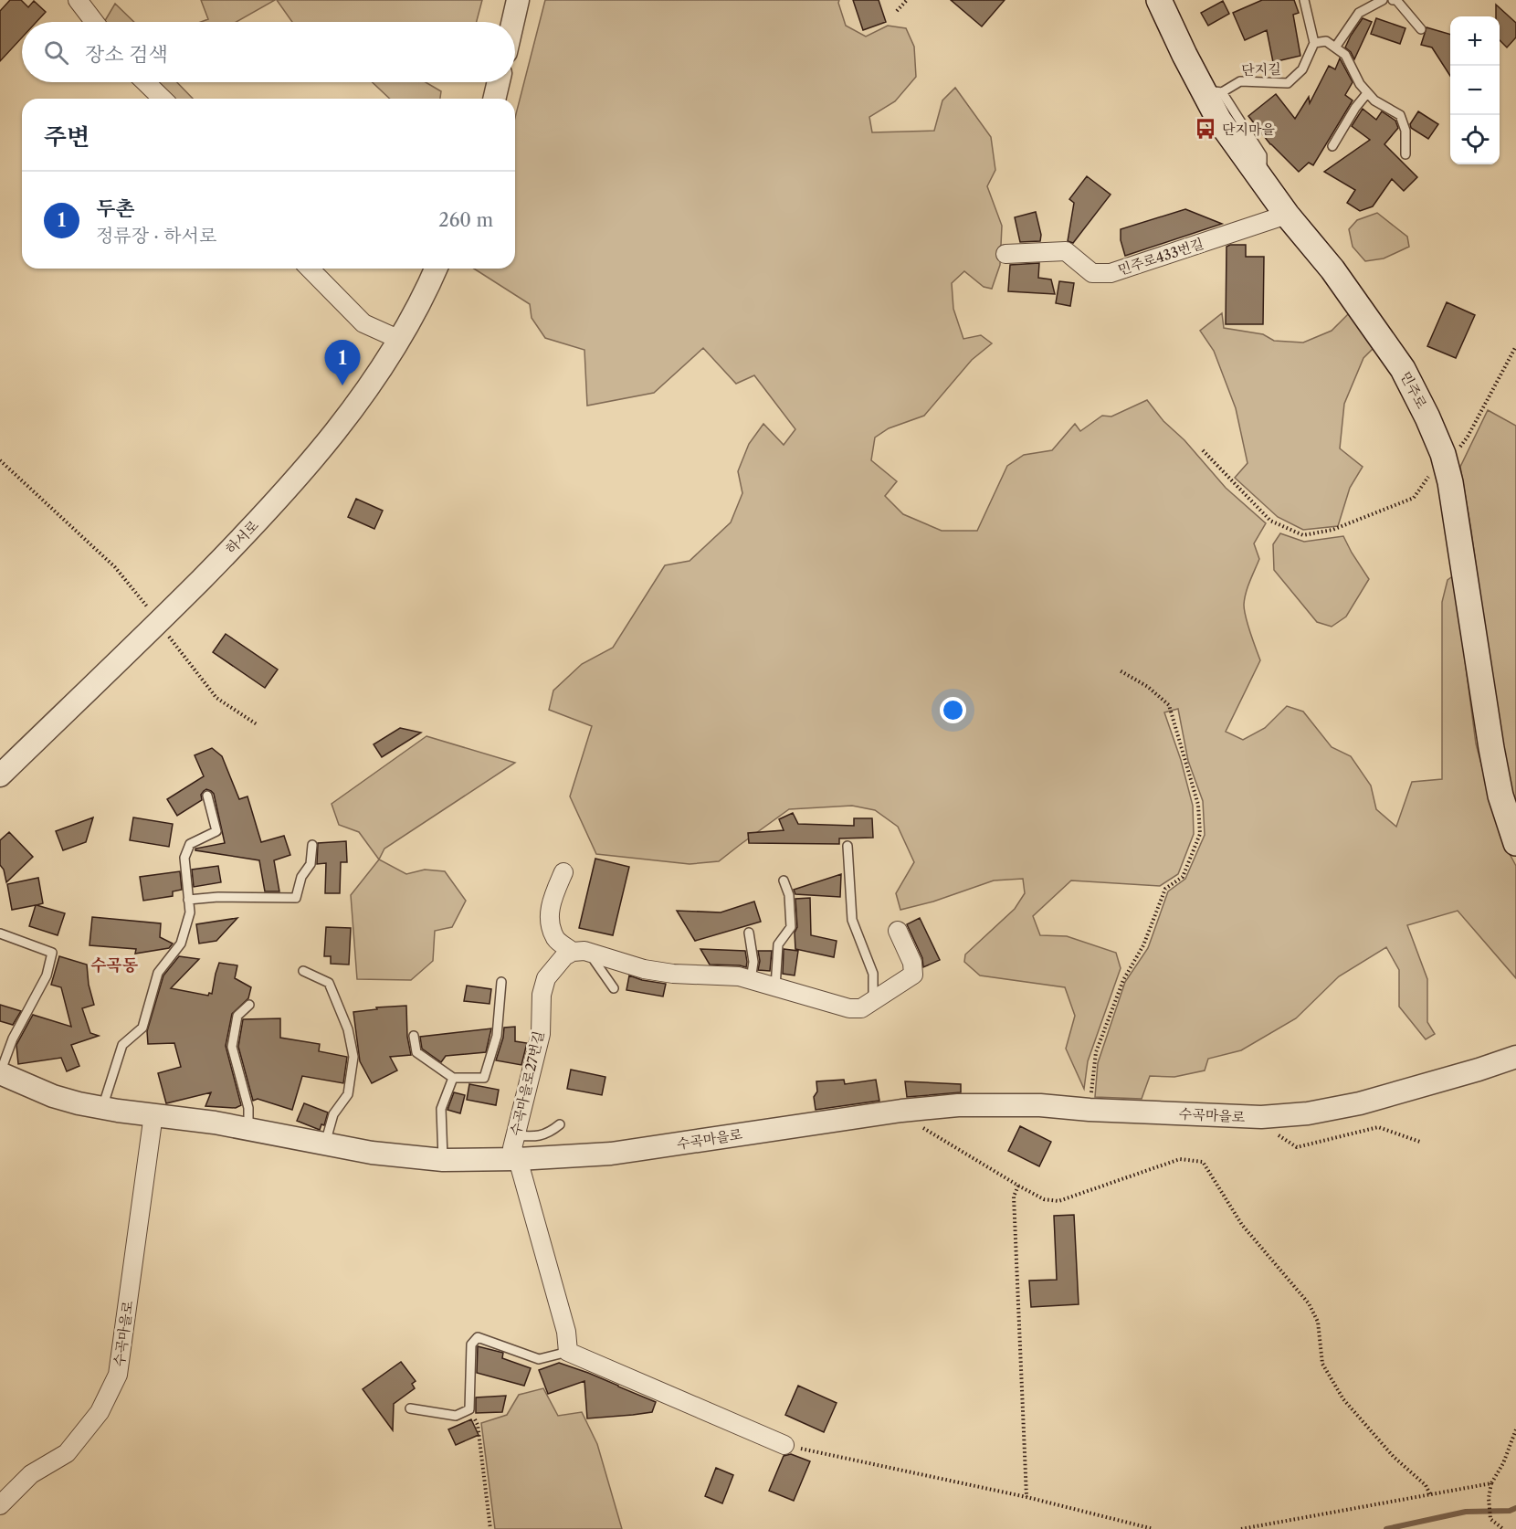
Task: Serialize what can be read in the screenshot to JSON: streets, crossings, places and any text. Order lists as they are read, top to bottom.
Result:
{
  "streets": {
    "main road": ["민주로"],
    "street": [
      "민주로433번길",
      "하서로",
      "수곡마을로27번길",
      "수곡마을로"
    ],
    "lane": ["단지길"]
  },
  "crossings": [
    ["단지길", "민주로"],
    ["민주로433번길", "민주로"],
    ["수곡마을로27번길", "수곡마을로"]
  ],
  "districts": ["수곡동"],
  "places": {
    "bus stop": ["단지마을"]
  },
  "page": {
    "map_buttons": ["+", "−"],
    "search": "장소 검색",
    "heading": "주변",
    "list": [
      {
        "mark": "1",
        "name": "두촌",
        "note": "정류장 · 하서로",
        "value": "260 m"
      }
    ],
    "pins": "1"
  }
}
